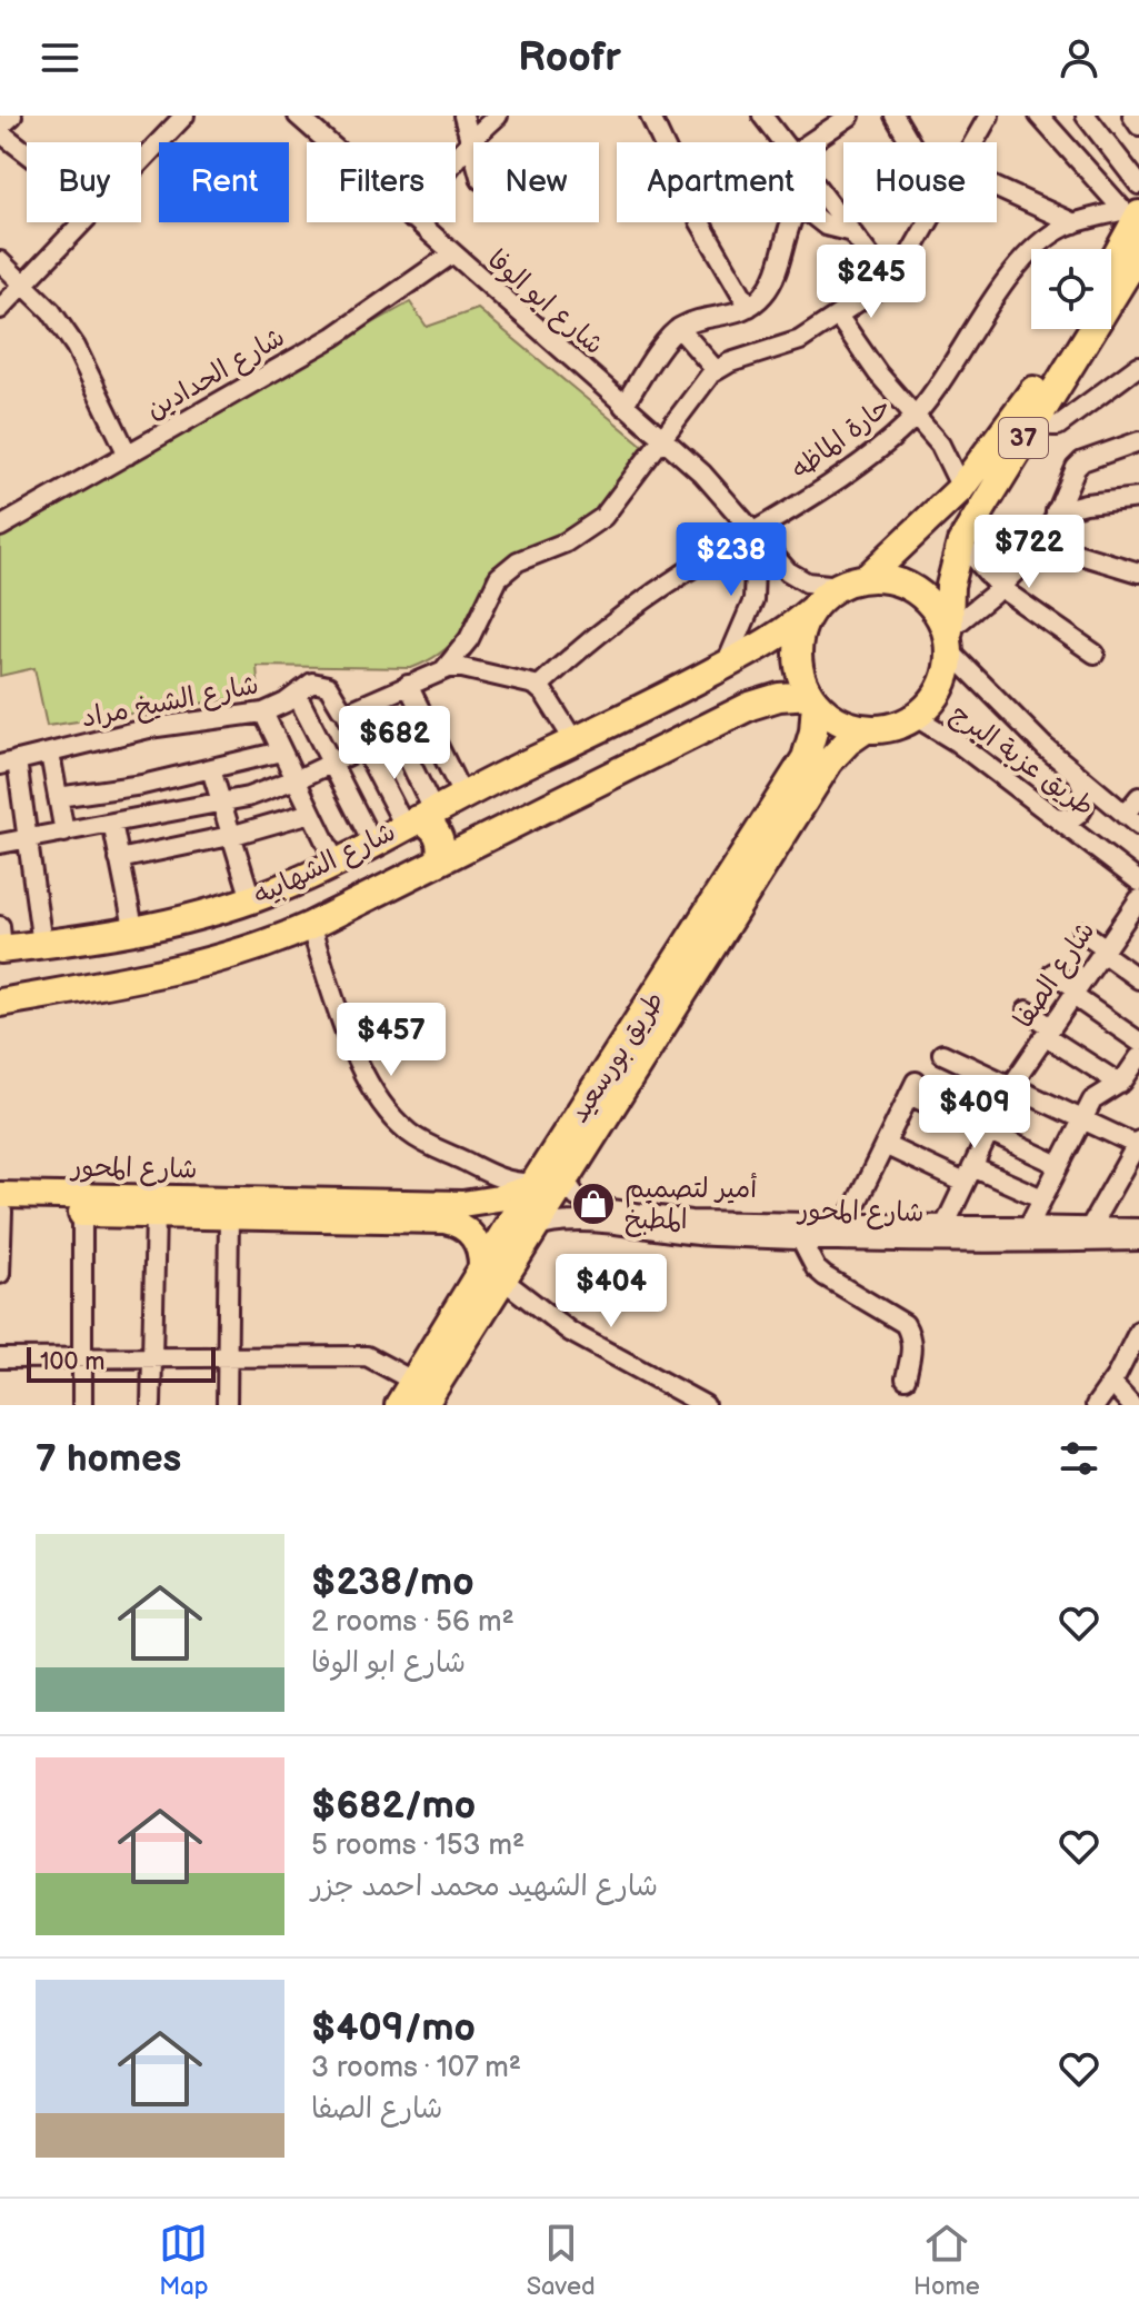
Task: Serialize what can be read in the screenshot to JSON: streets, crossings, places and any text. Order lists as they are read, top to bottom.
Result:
{
  "streets": {
    "highway": ["37", "شارع الشهابيه", "طريق بورسعيد"],
    "main road": ["شارع المحور"],
    "street": [
      "شارع ابو الوفا",
      "شارع الحدادين",
      "حارة الماظه",
      "شارع الشيخ مراد",
      "طريق عزبة البرج",
      "شارع الصفا"
    ]
  },
  "crossings": [
    ["شارع ابو الوفا", "شارع الحدادين"],
    ["شارع ابو الوفا", "حارة الماظه"],
    ["شارع ابو الوفا", "37"],
    ["شارع ابو الوفا", "طريق عزبة البرج"],
    ["شارع ابو الوفا", "شارع الشهابيه"],
    ["شارع ابو الوفا", "طريق بورسعيد"],
    ["37", "طريق عزبة البرج"],
    ["37", "شارع الشهابيه"],
    ["37", "طريق بورسعيد"],
    ["طريق عزبة البرج", "شارع الشهابيه"],
    ["طريق عزبة البرج", "طريق بورسعيد"],
    ["شارع الشهابيه", "طريق بورسعيد"],
    ["شارع الصفا", "شارع المحور"],
    ["طريق بورسعيد", "شارع المحور"]
  ],
  "places": {
    "shop": ["أمير لتصميم المطبخ"]
  },
  "scale_bar": "100 m",
  "page": {
    "header": "Roofr",
    "chip": [
      "Buy",
      "Rent",
      "Filters",
      "New",
      "Apartment",
      "House"
    ],
    "price": [
      "$245",
      "$722",
      "$238",
      "$682",
      "$457",
      "$409",
      "$404"
    ],
    "scale": "100 m",
    "heading": "7 homes",
    "list": [
      {
        "name": "$238/mo",
        "note": "2 rooms · 56 m² · شارع ابو الوفا"
      },
      {
        "name": "$682/mo",
        "note": "5 rooms · 153 m² · شارع الشهيد محمد احمد جزر"
      },
      {
        "name": "$409/mo",
        "note": "3 rooms · 107 m² · شارع الصفا"
      }
    ],
    "tabs": ["Map", "Saved", "Home"]
  }
}
